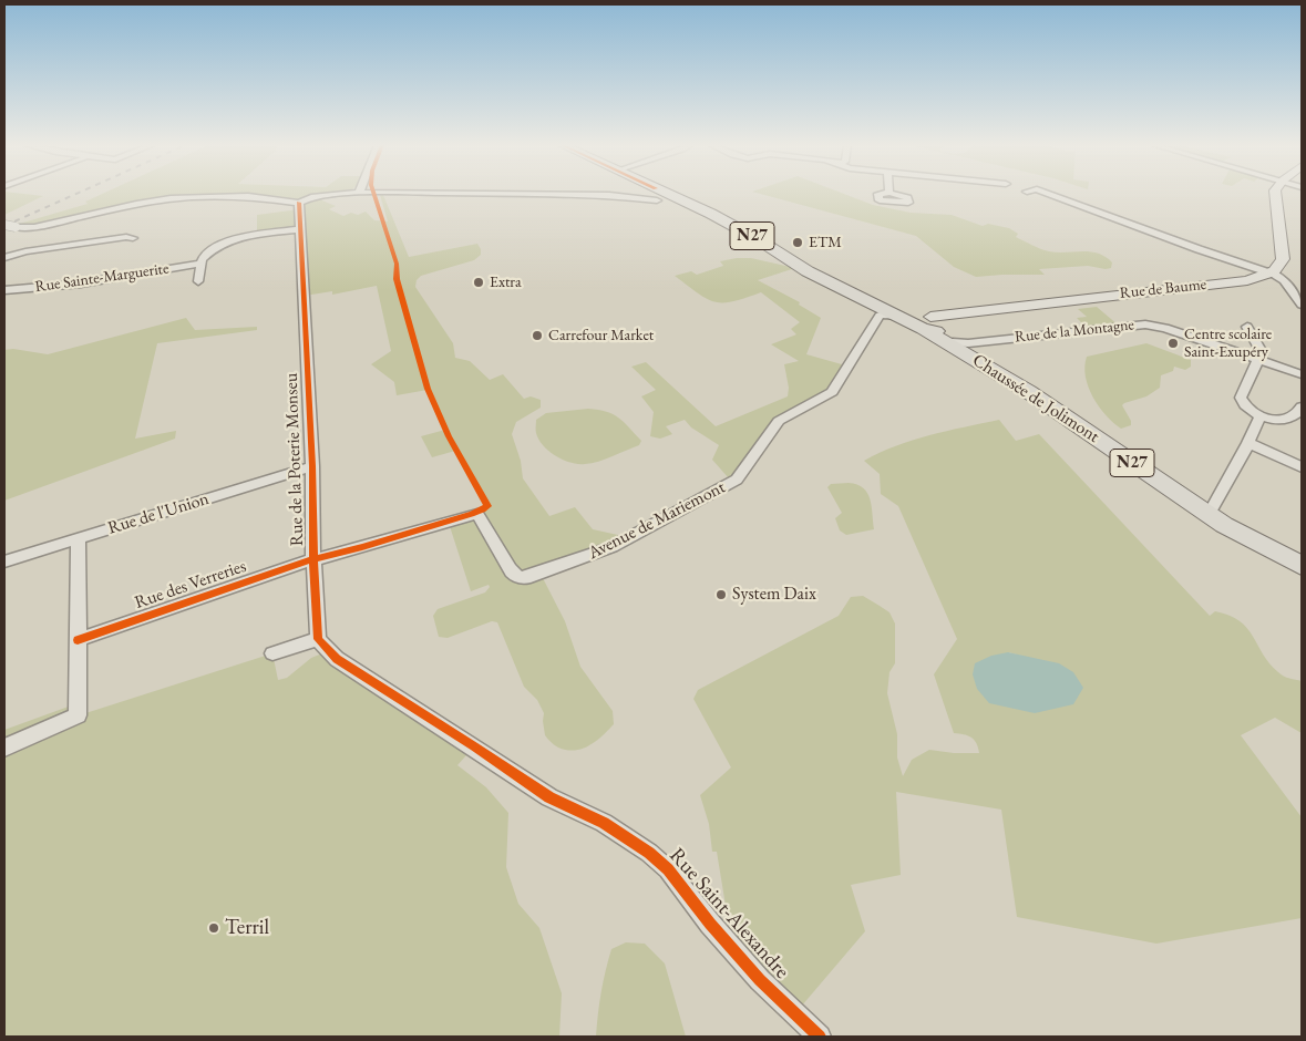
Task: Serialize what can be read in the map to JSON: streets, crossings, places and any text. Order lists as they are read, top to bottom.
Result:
{
  "streets": {
    "main road": ["N27", "Rue de Baume", "Chaussée de Jolimont"],
    "street": [
      "Rue Sainte-Marguerite",
      "Rue de la Montagne",
      "Rue de la Poterie Monseu",
      "Rue de l'Union",
      "Avenue de Mariemont",
      "Rue des Verreries",
      "Rue Saint-Alexandre"
    ]
  },
  "crossings": [
    ["N27", "Rue de Baume"],
    ["N27", "Rue de la Montagne"],
    ["N27", "Chaussée de Jolimont"],
    ["N27", "Avenue de Mariemont"],
    ["Rue de Baume", "Rue de la Montagne"],
    ["Rue de Baume", "Chaussée de Jolimont"],
    ["Rue de la Montagne", "Chaussée de Jolimont"],
    ["Rue de la Poterie Monseu", "Rue de l'Union"],
    ["Rue de la Poterie Monseu", "Avenue de Mariemont"],
    ["Rue de la Poterie Monseu", "Rue des Verreries"],
    ["Rue de la Poterie Monseu", "Rue Saint-Alexandre"],
    ["Avenue de Mariemont", "Rue des Verreries"]
  ],
  "places": [
    "ETM",
    "Extra",
    "Carrefour Market",
    "Centre scolaire Saint-Exupéry",
    "System Daix",
    "Terril"
  ]
}
